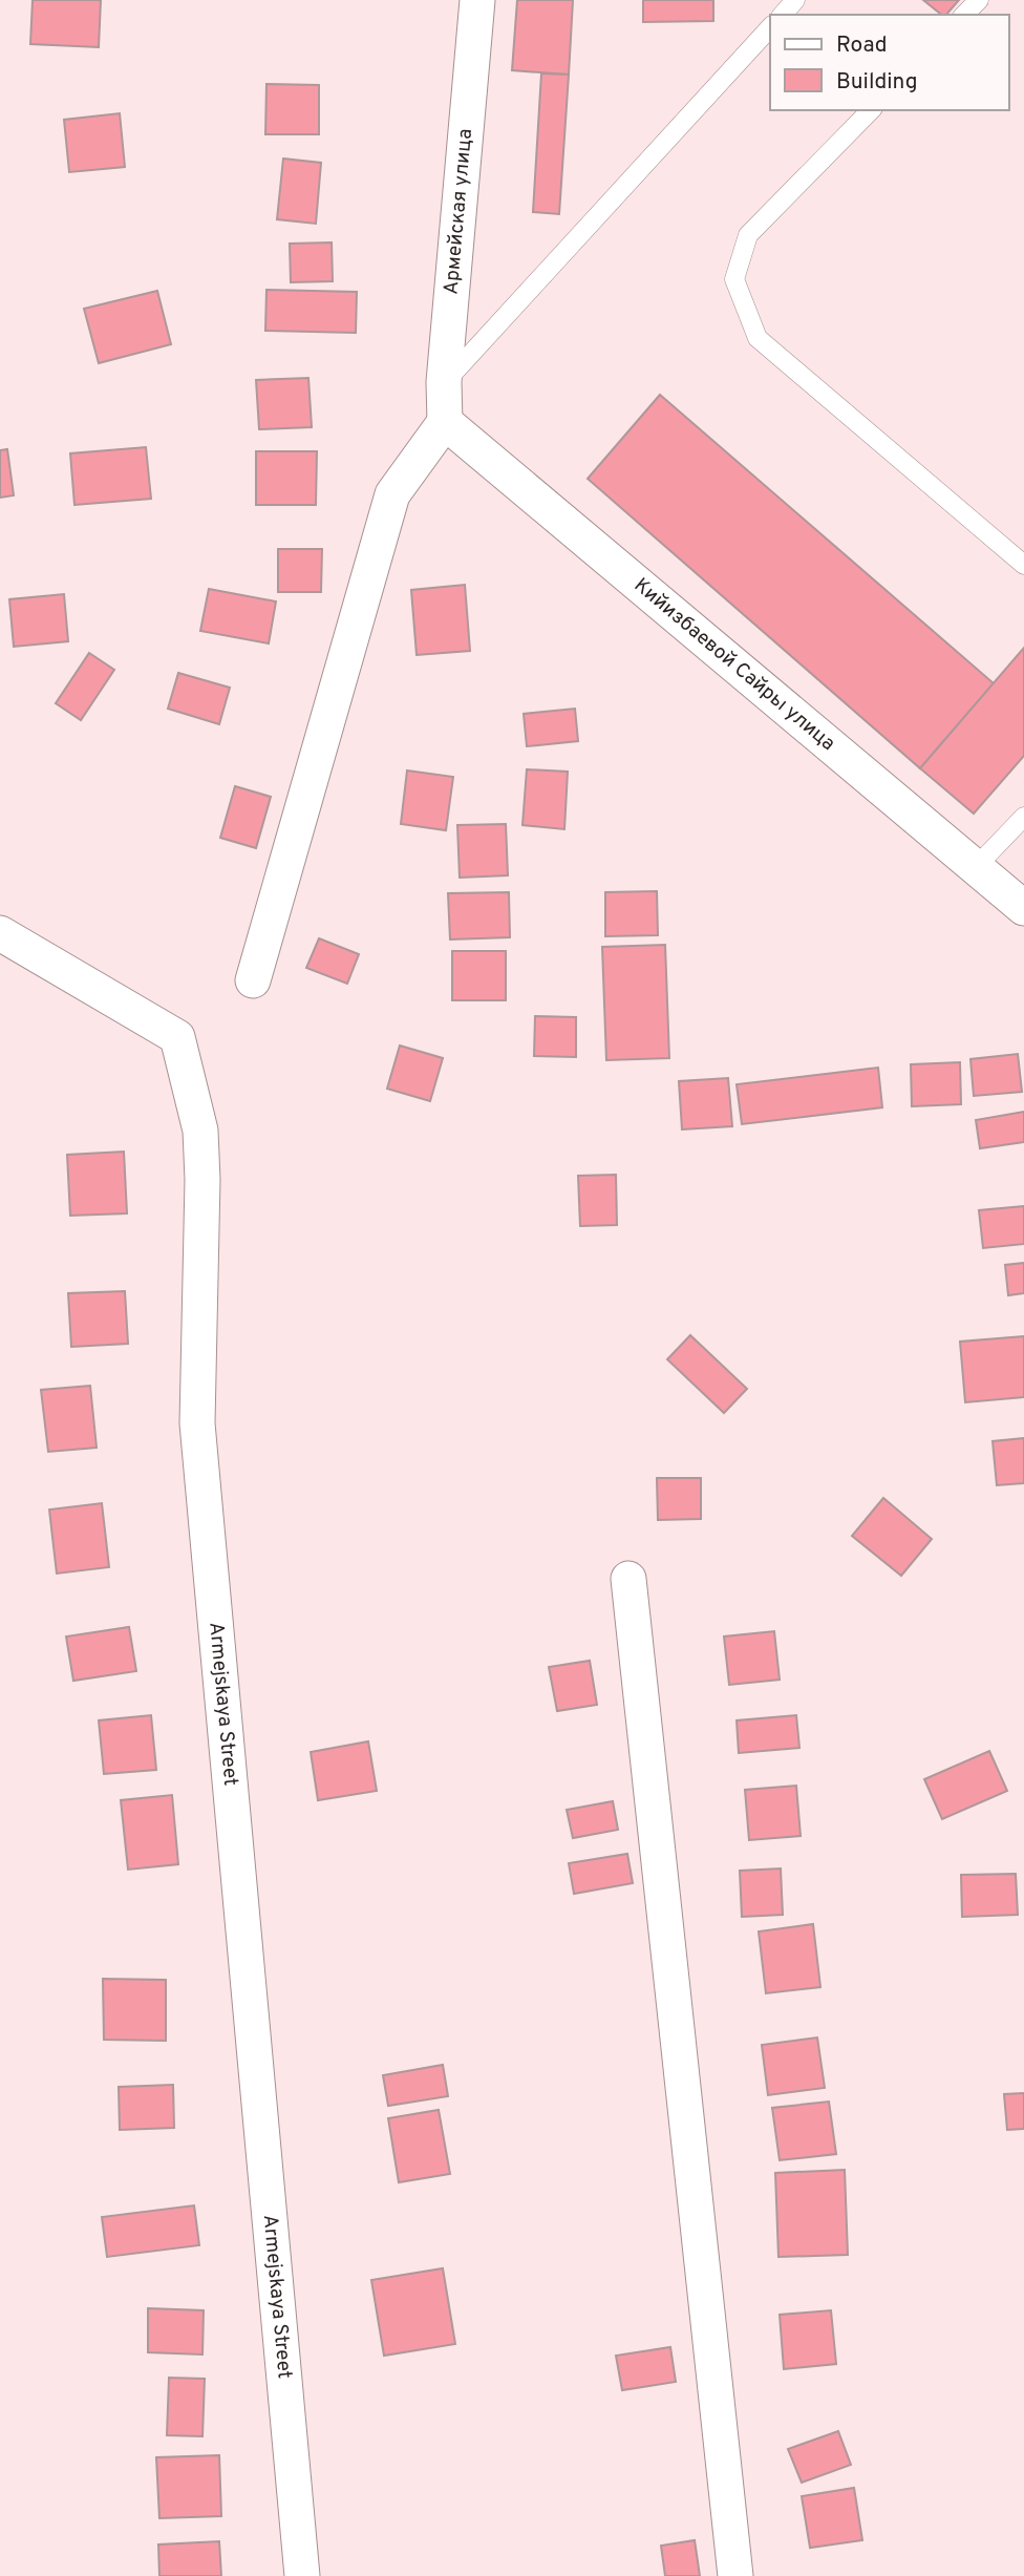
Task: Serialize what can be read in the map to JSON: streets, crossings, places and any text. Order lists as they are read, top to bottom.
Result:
{
  "streets": {
    "street": ["Армейская улица", "Кийизбаевой Сайры улица", "Armejskaya Street"]
  },
  "crossings": [
    ["Армейская улица", "Кийизбаевой Сайры улица"]
  ],
  "legend": ["Road", "Building"]
}
